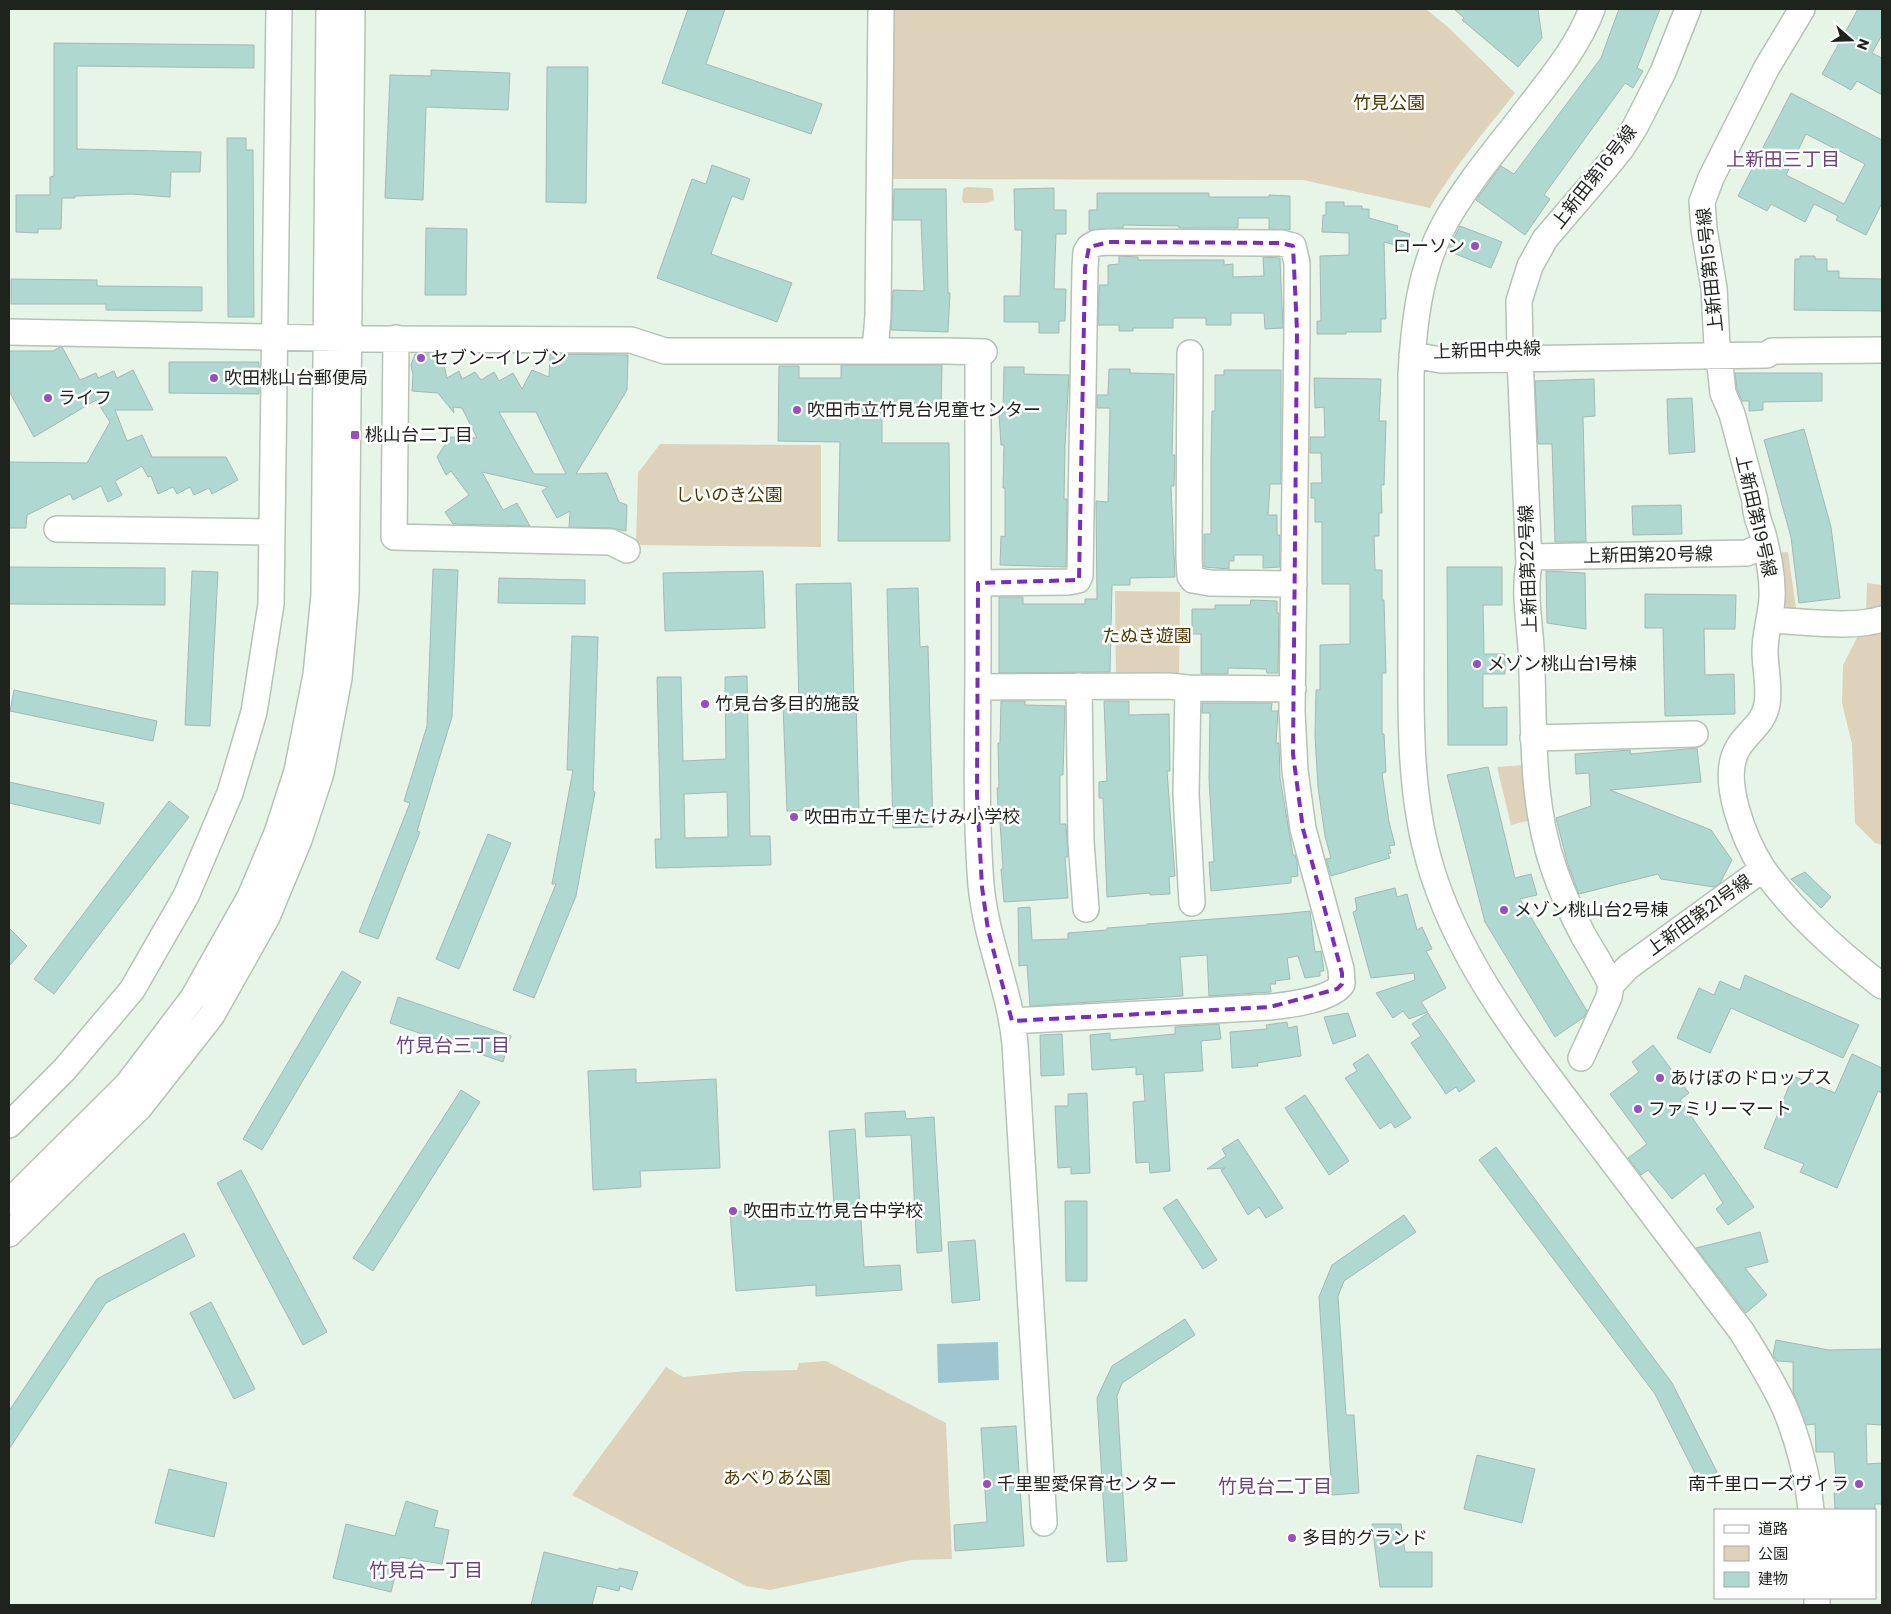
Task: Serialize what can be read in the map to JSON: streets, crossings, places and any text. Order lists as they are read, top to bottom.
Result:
{
  "streets": {
    "street": [
      "上新田第16号線",
      "上新田第15号線",
      "上新田中央線",
      "上新田第19号線",
      "上新田第20号線",
      "上新田第22号線",
      "上新田第21号線"
    ]
  },
  "crossings": [
    ["上新田第16号線", "上新田中央線"],
    ["上新田第16号線", "上新田第22号線"],
    ["上新田第15号線", "上新田中央線"],
    ["上新田第15号線", "上新田第19号線"],
    ["上新田中央線", "上新田第19号線"],
    ["上新田中央線", "上新田第22号線"],
    ["上新田第19号線", "上新田第20号線"],
    ["上新田第19号線", "上新田第21号線"],
    ["上新田第20号線", "上新田第22号線"],
    ["上新田第22号線", "上新田第21号線"]
  ],
  "districts": [
    "上新田三丁目",
    "竹見台三丁目",
    "竹見台二丁目",
    "竹見台一丁目"
  ],
  "parks": [
    "竹見公園",
    "しいのき公園",
    "たぬき遊園",
    "あべりあ公園"
  ],
  "places": {
    "other": [
      "ローソン",
      "セブン-イレブン",
      "吹田桃山台郵便局",
      "ライフ",
      "吹田市立竹見台児童センター",
      "メゾン桃山台1号棟",
      "竹見台多目的施設",
      "吹田市立千里たけみ小学校",
      "メゾン桃山台2号棟",
      "あけぼのドロップス",
      "ファミリーマート",
      "吹田市立竹見台中学校",
      "千里聖愛保育センター",
      "南千里ローズヴィラ",
      "多目的グランド"
    ],
    "transit": ["桃山台二丁目"]
  },
  "legend": ["道路", "公園", "建物"],
  "north": "right"
}
